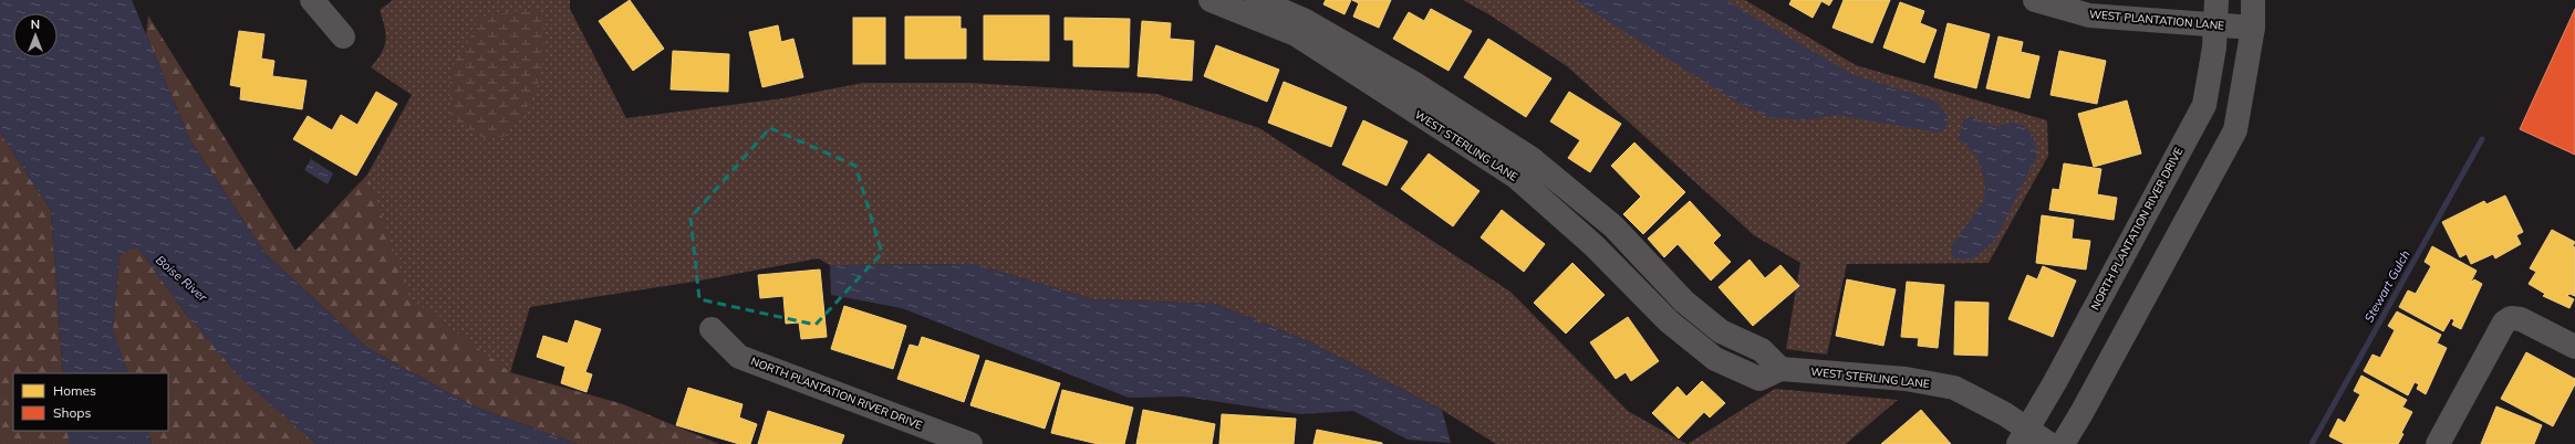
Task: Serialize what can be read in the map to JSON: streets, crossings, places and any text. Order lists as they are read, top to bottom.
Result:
{
  "streets": {
    "street": ["WEST PLANTATION LANE", "WEST STERLING LANE", "NORTH PLANTATION RIVER DRIVE"]
  },
  "crossings": [
    ["WEST PLANTATION LANE", "NORTH PLANTATION RIVER DRIVE"],
    ["WEST STERLING LANE", "NORTH PLANTATION RIVER DRIVE"]
  ],
  "water": ["Boise River", "Stewart Gulch"],
  "legend": ["Homes", "Shops"],
  "north": "top"
}
